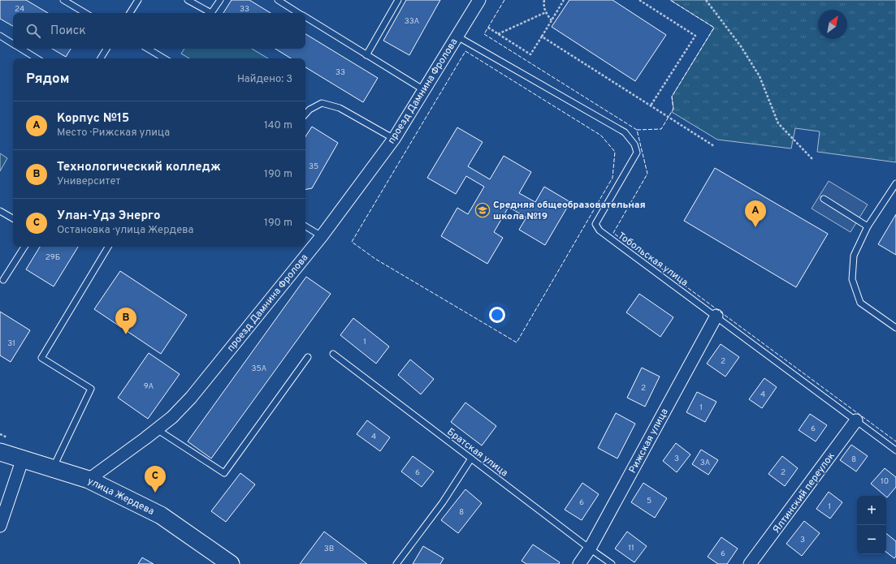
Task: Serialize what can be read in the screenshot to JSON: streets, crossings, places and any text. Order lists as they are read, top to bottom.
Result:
{
  "streets": {
    "main road": ["улица Жердева"],
    "street": ["проезд Дамнина Фролова", "Рижская улица", "Ялтинский переулок"],
    "lane": ["Тобольская улица", "Братская улица"]
  },
  "crossings": [
    ["проезд Дамнина Фролова", "Тобольская улица"],
    ["проезд Дамнина Фролова", "улица Жердева"],
    ["Тобольская улица", "Рижская улица"],
    ["Тобольская улица", "Ялтинский переулок"],
    ["Рижская улица", "Братская улица"]
  ],
  "places": {
    "school or university": ["Средняя общеобразовательная школа №19"]
  },
  "house_numbers": [
    "24",
    "33",
    "33А",
    "33",
    "35",
    "29Б",
    "1",
    "31",
    "2",
    "35А",
    "9А",
    "2",
    "4",
    "1",
    "6",
    "4",
    "3",
    "8",
    "3А",
    "6",
    "2",
    "10",
    "5",
    "6",
    "1",
    "8",
    "3",
    "11",
    "3В",
    "6"
  ],
  "north": "top right",
  "page": {
    "search": "Поиск",
    "heading": ["Рядом", "Найдено: 3"],
    "list": [
      {
        "mark": "A",
        "name": "Корпус №15",
        "note": "Место · Рижская улица",
        "value": "140 m"
      },
      {
        "mark": "B",
        "name": "Технологический колледж",
        "note": "Университет",
        "value": "190 m"
      },
      {
        "mark": "C",
        "name": "Улан-Удэ Энерго",
        "note": "Остановка · улица Жердева",
        "value": "190 m"
      }
    ],
    "pins": ["A", "B", "C"],
    "map_buttons": ["+", "−"]
  }
}
